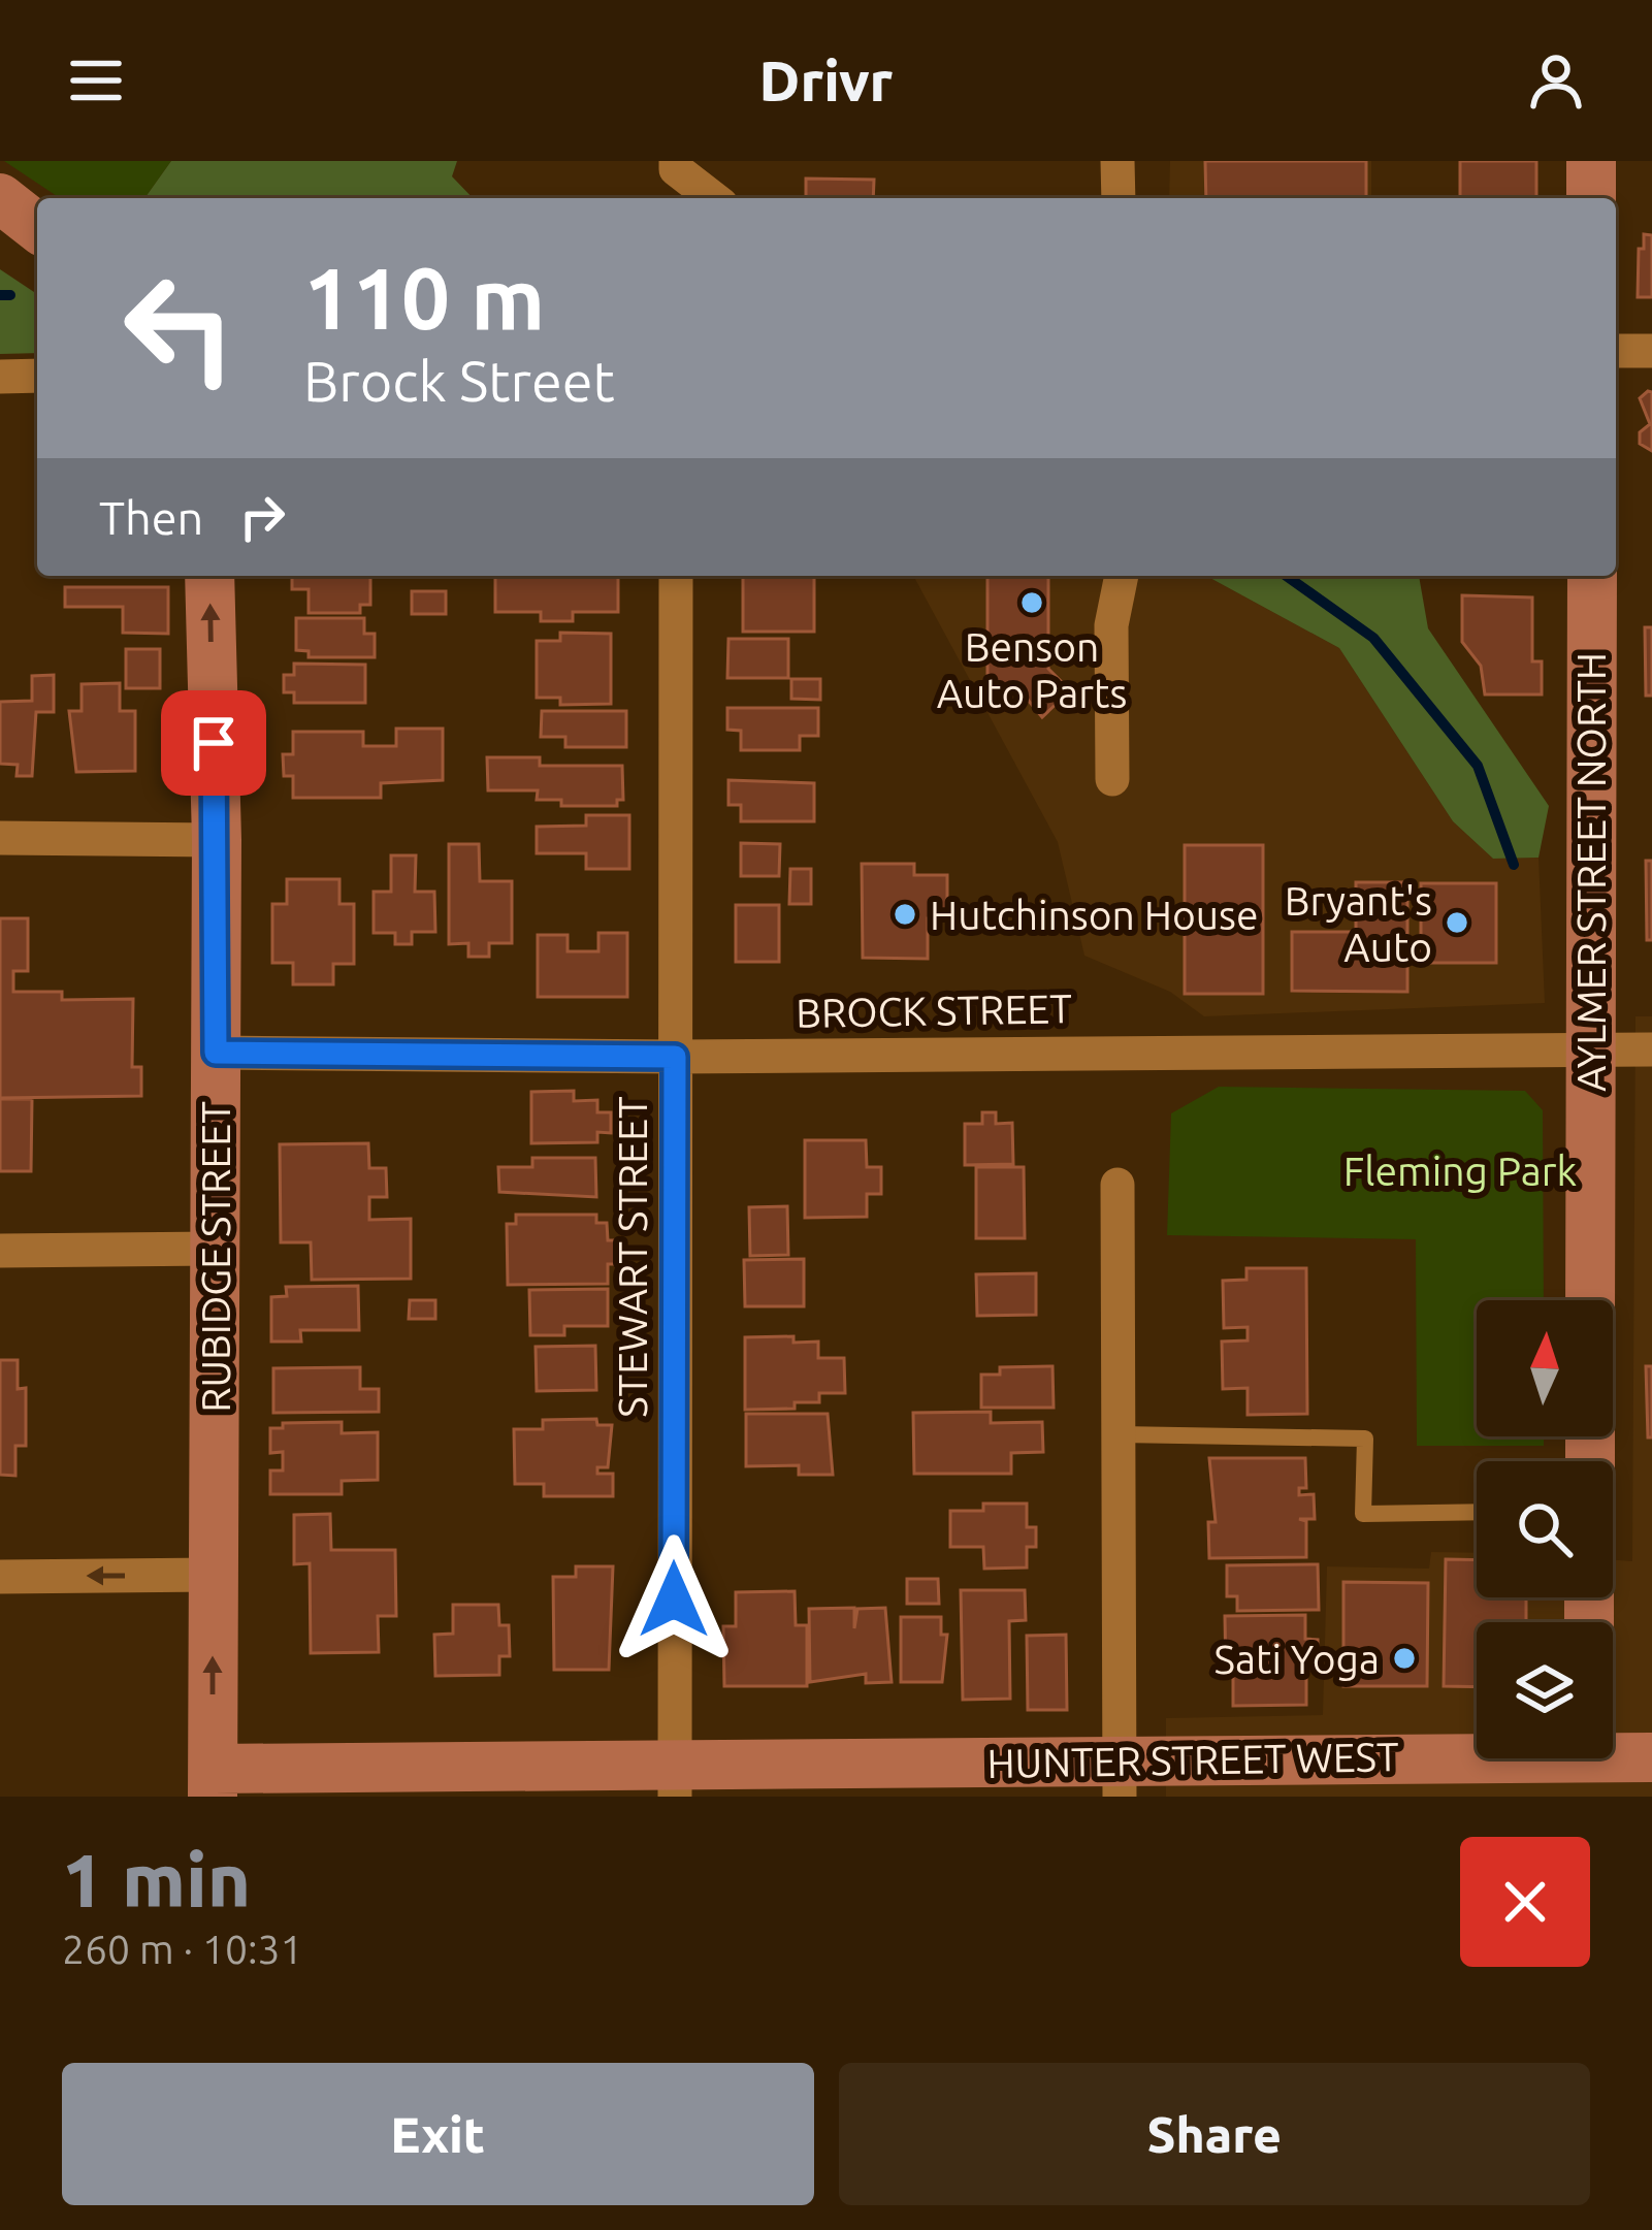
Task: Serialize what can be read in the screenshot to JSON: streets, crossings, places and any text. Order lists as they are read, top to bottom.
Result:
{
  "streets": {
    "main road": ["AYLMER STREET NORTH", "RUBIDGE STREET", "HUNTER STREET WEST"],
    "street": ["BROCK STREET", "STEWART STREET"]
  },
  "crossings": [
    ["AYLMER STREET NORTH", "BROCK STREET"],
    ["BROCK STREET", "RUBIDGE STREET"],
    ["BROCK STREET", "STEWART STREET"],
    ["RUBIDGE STREET", "HUNTER STREET WEST"],
    ["STEWART STREET", "HUNTER STREET WEST"]
  ],
  "one_way": ["RUBIDGE STREET"],
  "parks": ["Fleming Park"],
  "places": [
    "Benson Auto Parts",
    "Hutchinson House",
    "Bryant's Auto",
    "Sati Yoga"
  ],
  "north": "top",
  "page": {
    "header": "Drivr",
    "turn": ["110 m", "Brock Street"],
    "then": "Then",
    "heading": ["1 min", "260 m · 10:31"],
    "buttons": ["Exit", "Share"]
  }
}
